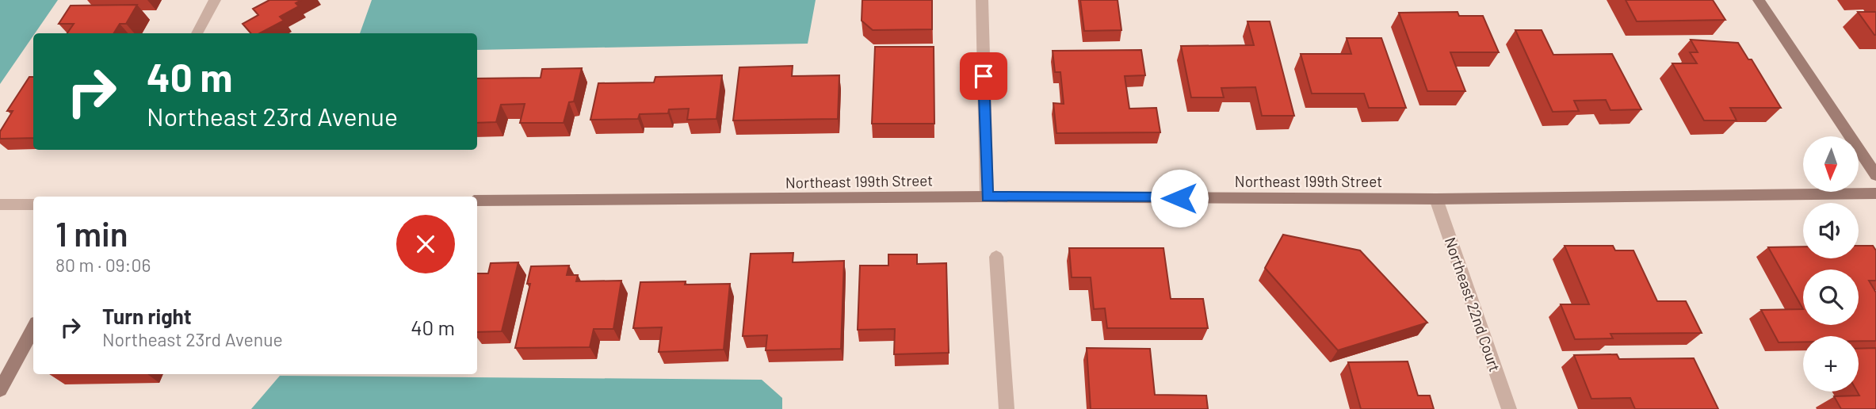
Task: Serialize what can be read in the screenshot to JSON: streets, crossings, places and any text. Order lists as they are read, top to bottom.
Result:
{
  "streets": {
    "street": ["Northeast 199th Street", "Northeast 22nd Court"]
  },
  "crossings": [
    ["Northeast 199th Street", "Northeast 22nd Court"]
  ],
  "north": "bottom",
  "page": {
    "turn": ["40 m", "Northeast 23rd Avenue"],
    "map_buttons": "+",
    "heading": ["1 min", "80 m · 09:06"],
    "list": [
      {
        "name": "Turn right",
        "note": "Northeast 23rd Avenue",
        "value": "40 m"
      }
    ]
  }
}
